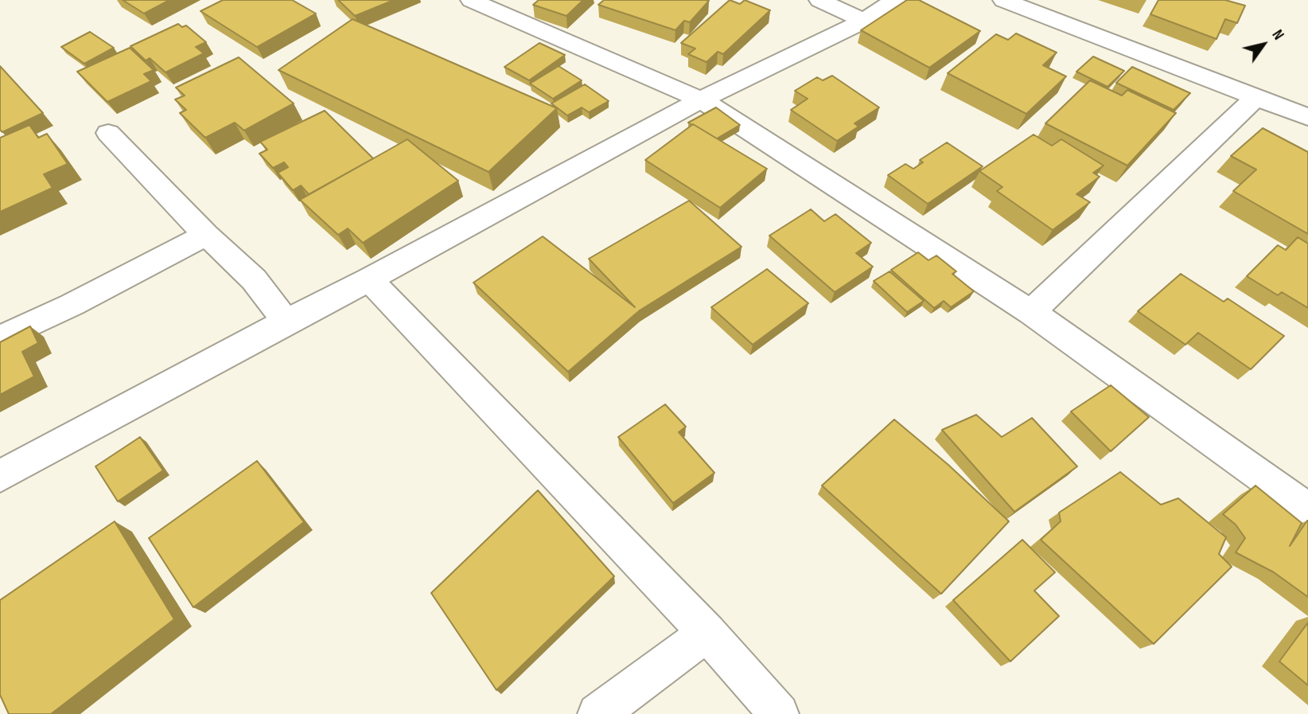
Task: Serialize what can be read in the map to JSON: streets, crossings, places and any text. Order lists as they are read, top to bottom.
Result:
{
  "north": "top right"
}
